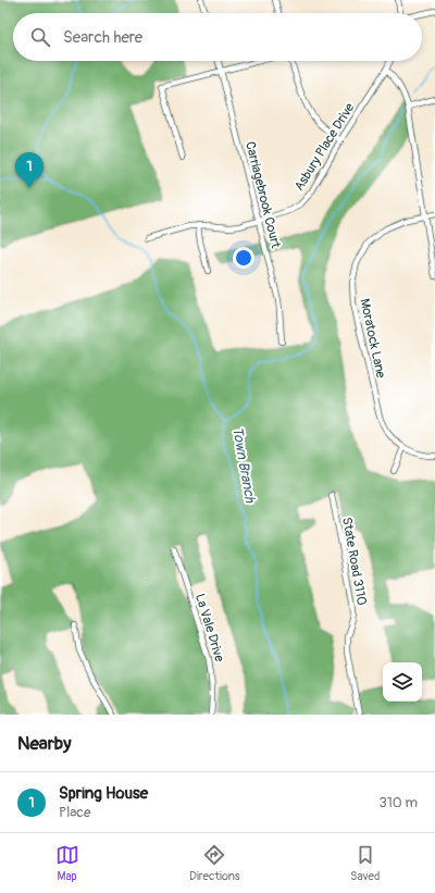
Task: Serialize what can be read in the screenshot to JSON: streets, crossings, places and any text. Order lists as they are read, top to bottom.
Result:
{
  "streets": {
    "street": [
      "Asbury Place Drive",
      "Carriagebrook Court",
      "Moratock Lane",
      "State Road 3110",
      "La Vale Drive"
    ]
  },
  "crossings": [
    ["Asbury Place Drive", "Carriagebrook Court"]
  ],
  "water": ["Town Branch"],
  "page": {
    "search": "Search here",
    "pins": "1",
    "heading": "Nearby",
    "list": [
      {
        "mark": "1",
        "name": "Spring House",
        "note": "Place",
        "value": "310 m"
      }
    ],
    "nav": ["Map", "Directions", "Saved"]
  }
}
